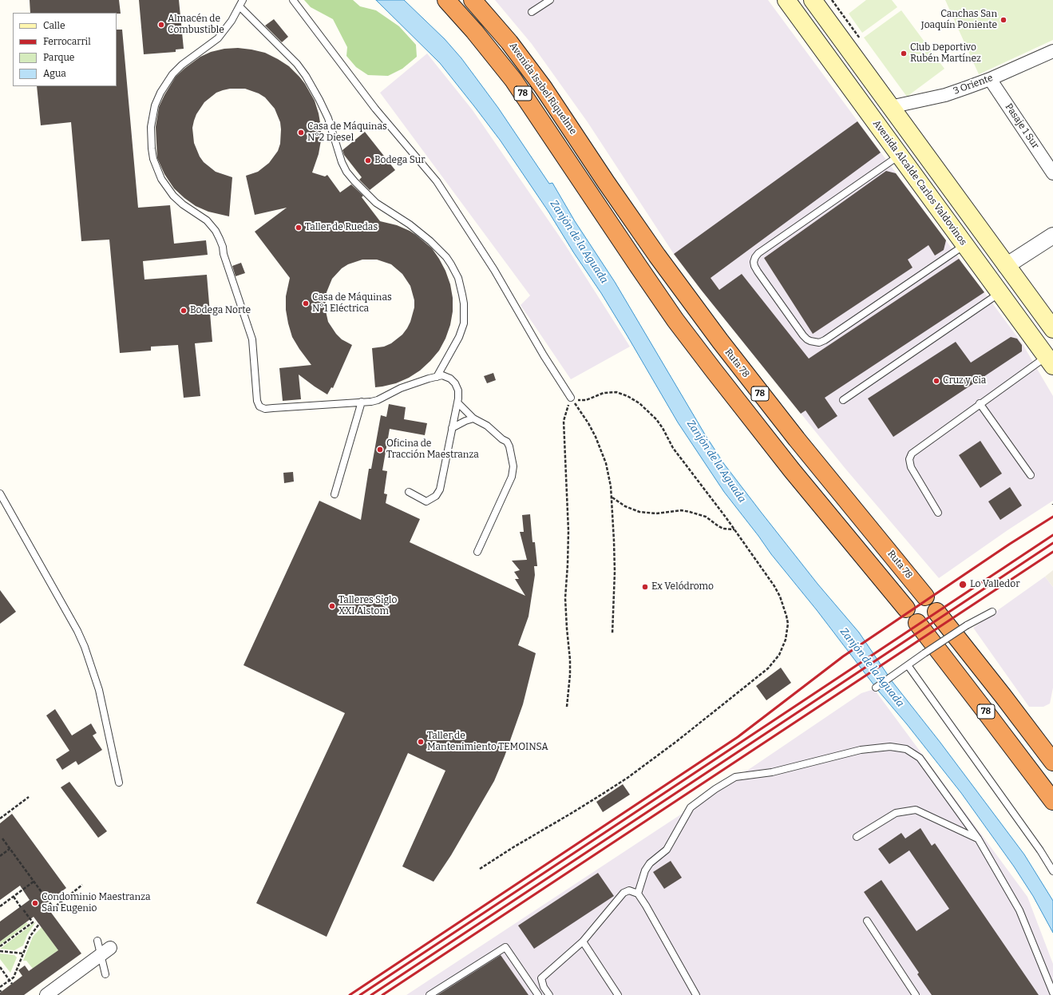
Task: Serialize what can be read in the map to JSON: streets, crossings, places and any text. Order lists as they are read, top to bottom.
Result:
{
  "streets": {
    "highway": ["Avenida Isabel Riquelme", "78", "Ruta 78"],
    "main road": ["Avenida Alcalde Carlos Valdovinos"],
    "street": ["3 Oriente", "Pasaje 1 Sur"]
  },
  "crossings": [
    ["3 Oriente", "Pasaje 1 Sur"],
    ["Avenida Isabel Riquelme", "Ruta 78"]
  ],
  "water": ["Zanjón de la Aguada"],
  "places": [
    "Canchas San Joaquín Poniente",
    "Almacén de Combustible",
    "Club Deportivo Rubén Martínez",
    "Casa de Máquinas N°2 Diesel",
    "Bodega Sur",
    "Taller de Ruedas",
    "Casa de Máquinas N°1 Eléctrica",
    "Bodega Norte",
    "Cruz y Cia",
    "Oficina de Tracción Maestranza",
    "Lo Valledor",
    "Ex Velódromo",
    "Talleres Siglo XXI Alstom",
    "Taller de Mantenimiento TEMOINSA",
    "Condominio Maestranza San Eugenio"
  ],
  "legend": [
    "Calle",
    "Ferrocarril",
    "Parque",
    "Agua"
  ]
}
